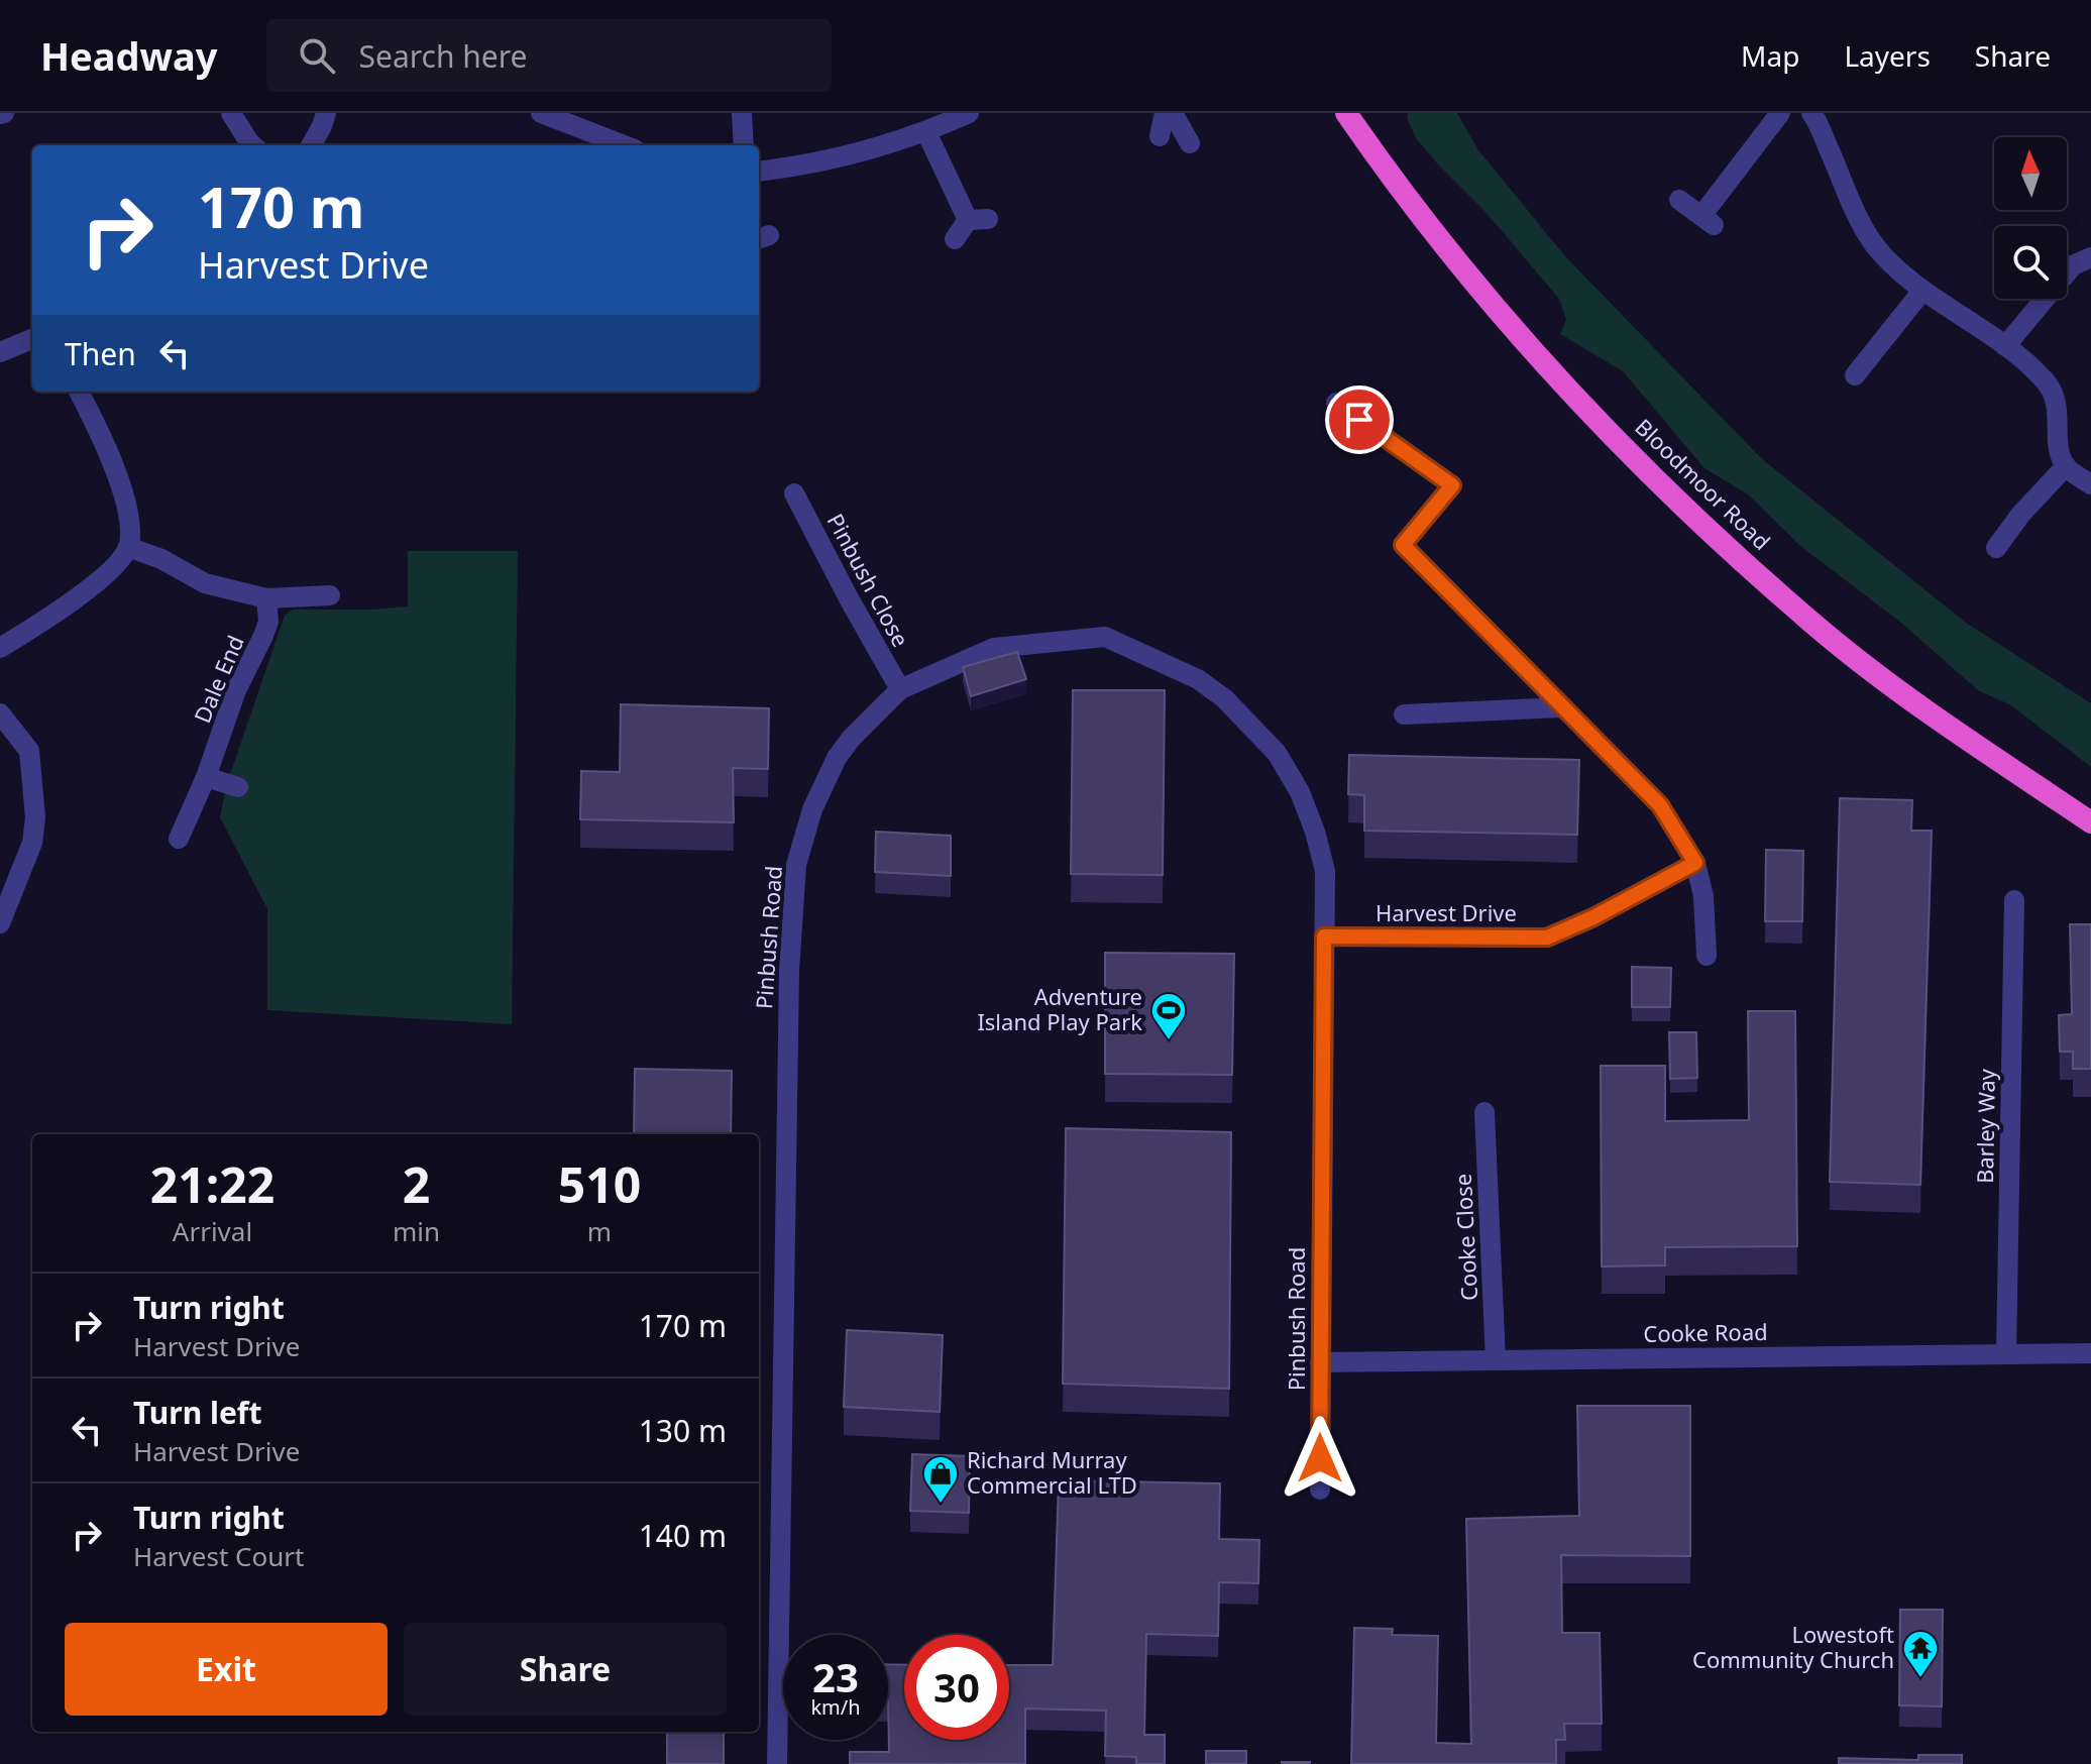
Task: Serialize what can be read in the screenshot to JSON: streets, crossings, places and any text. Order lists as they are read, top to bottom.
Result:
{
  "streets": {
    "highway": ["Bloodmoor Road"],
    "street": [
      "Pinbush Close",
      "Dale End",
      "Harvest Drive",
      "Pinbush Road",
      "Barley Way",
      "Cooke Close",
      "Cooke Road"
    ]
  },
  "crossings": [
    ["Pinbush Close", "Pinbush Road"],
    ["Harvest Drive", "Pinbush Road"],
    ["Pinbush Road", "Cooke Road"],
    ["Barley Way", "Cooke Road"],
    ["Cooke Close", "Cooke Road"]
  ],
  "places": {
    "sports": ["Adventure Island Play Park"],
    "shop": ["Richard Murray Commercial LTD"],
    "temple": ["Lowestoft Community Church"]
  },
  "north": "top",
  "page": {
    "header": "Headway",
    "search": "Search here",
    "nav": ["Map", "Layers", "Share"],
    "turn": ["170 m", "Harvest Drive"],
    "then": "Then",
    "eta": [
      "21:22",
      "Arrival",
      "2",
      "min",
      "510",
      "m"
    ],
    "list": [
      {
        "name": "Turn right",
        "note": "Harvest Drive",
        "value": "170 m"
      },
      {
        "name": "Turn left",
        "note": "Harvest Drive",
        "value": "130 m"
      },
      {
        "name": "Turn right",
        "note": "Harvest Court",
        "value": "140 m"
      }
    ],
    "buttons": ["Exit", "Share"],
    "speed": "23 km/h",
    "limit": "30"
  }
}
